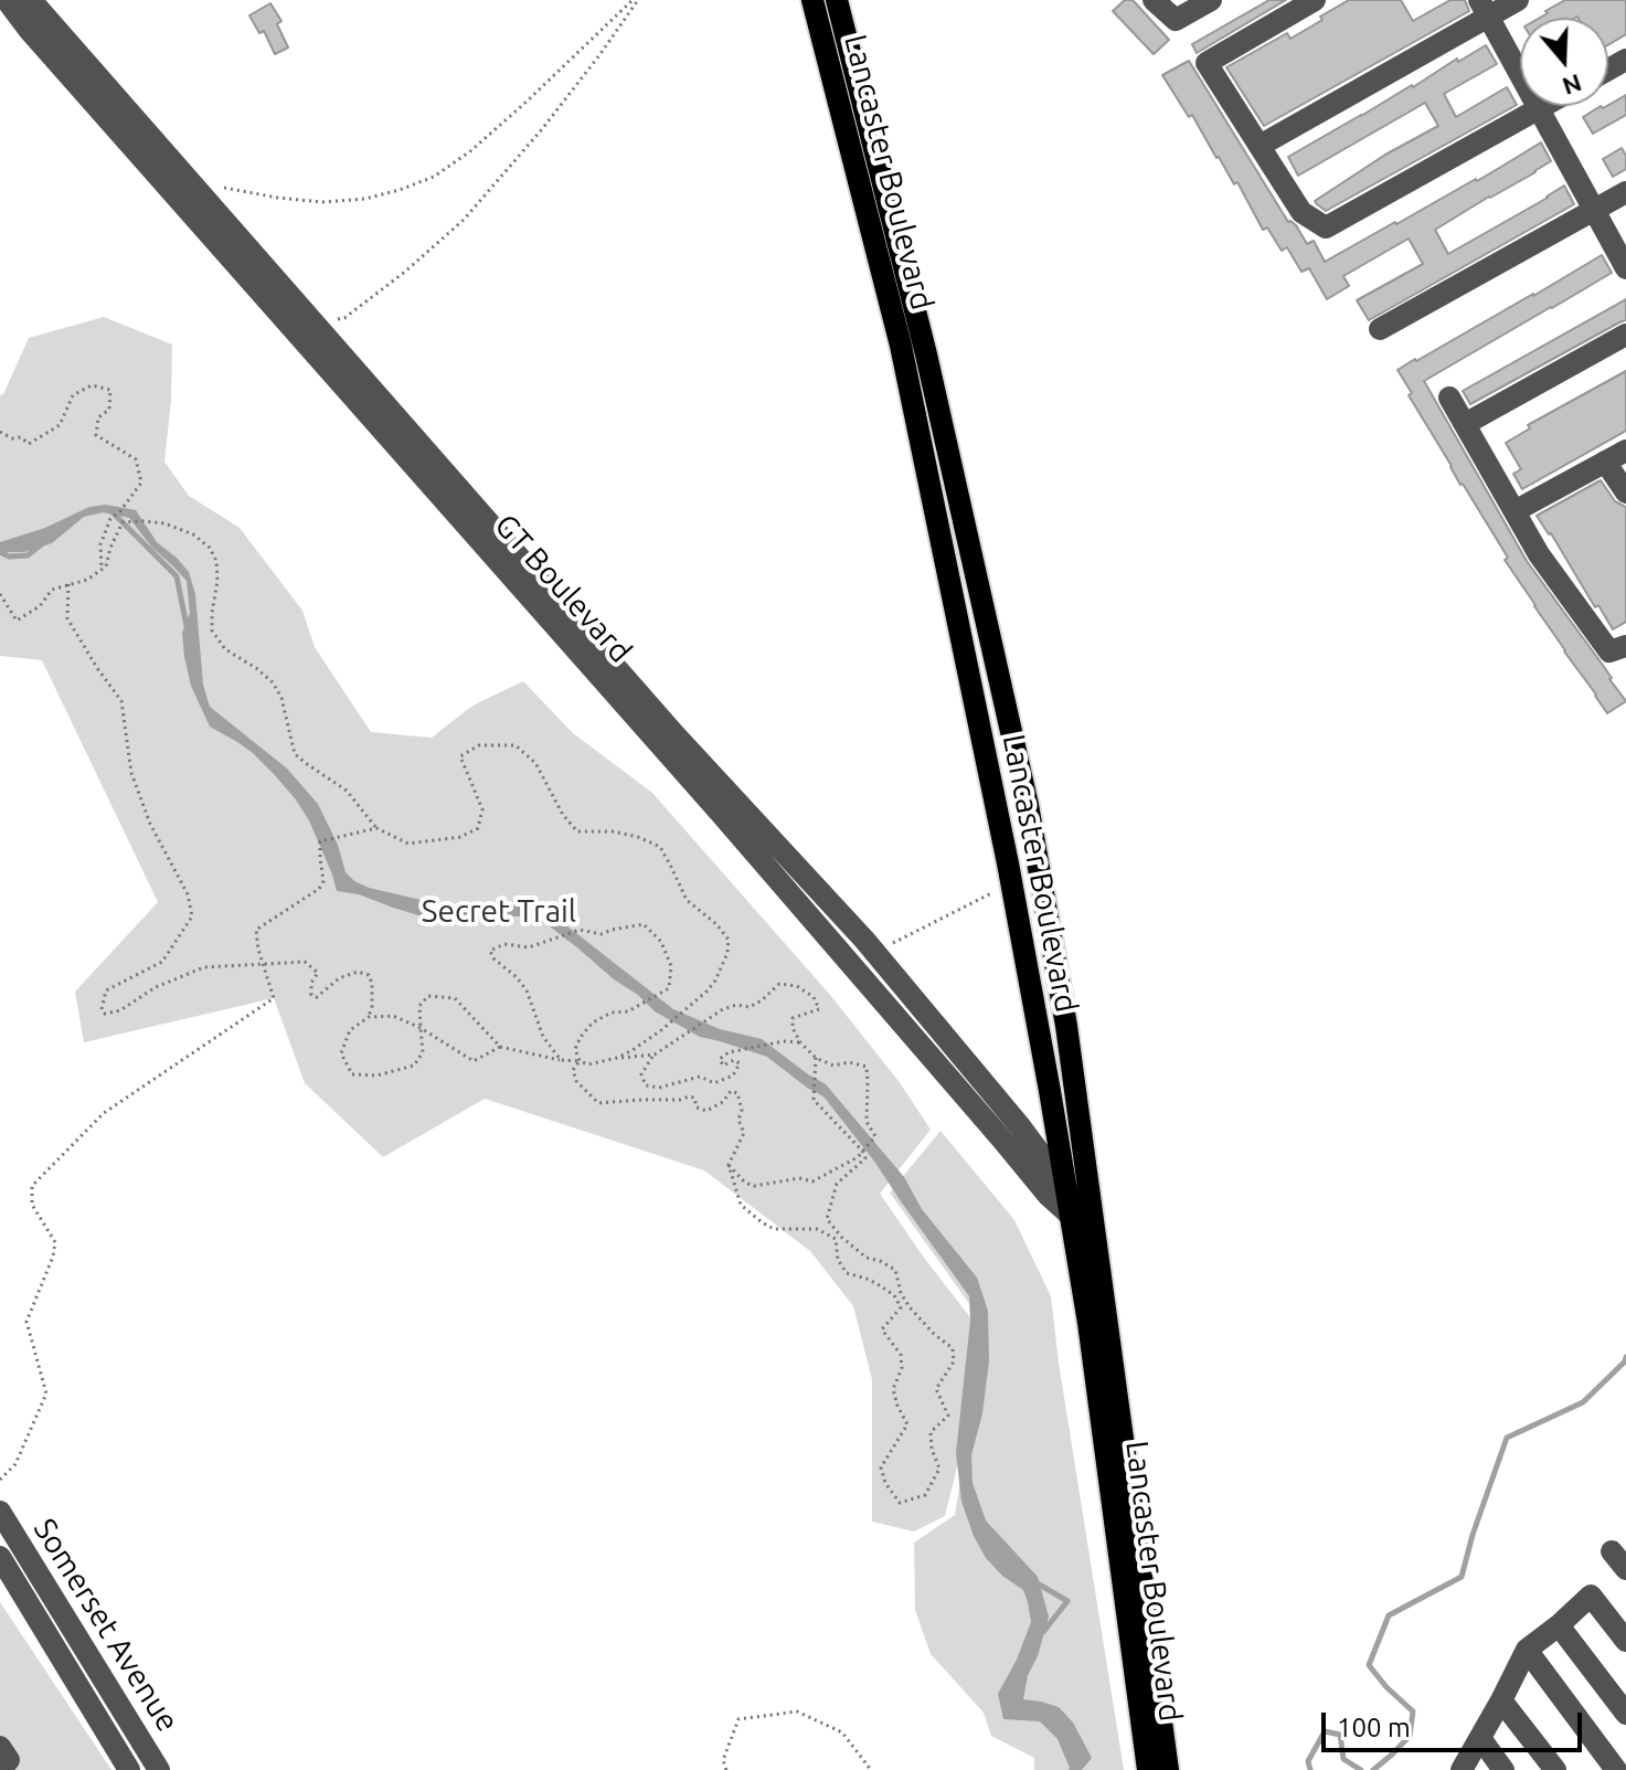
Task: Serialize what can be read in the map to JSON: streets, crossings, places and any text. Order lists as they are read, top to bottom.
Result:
{
  "streets": {
    "main road": ["Lancaster Boulevard"],
    "street": ["GT Boulevard", "Somerset Avenue"]
  },
  "crossings": [
    ["Lancaster Boulevard", "GT Boulevard"]
  ],
  "parks": ["Secret Trail"],
  "scale_bar": "100 m",
  "north": "bottom"
}
